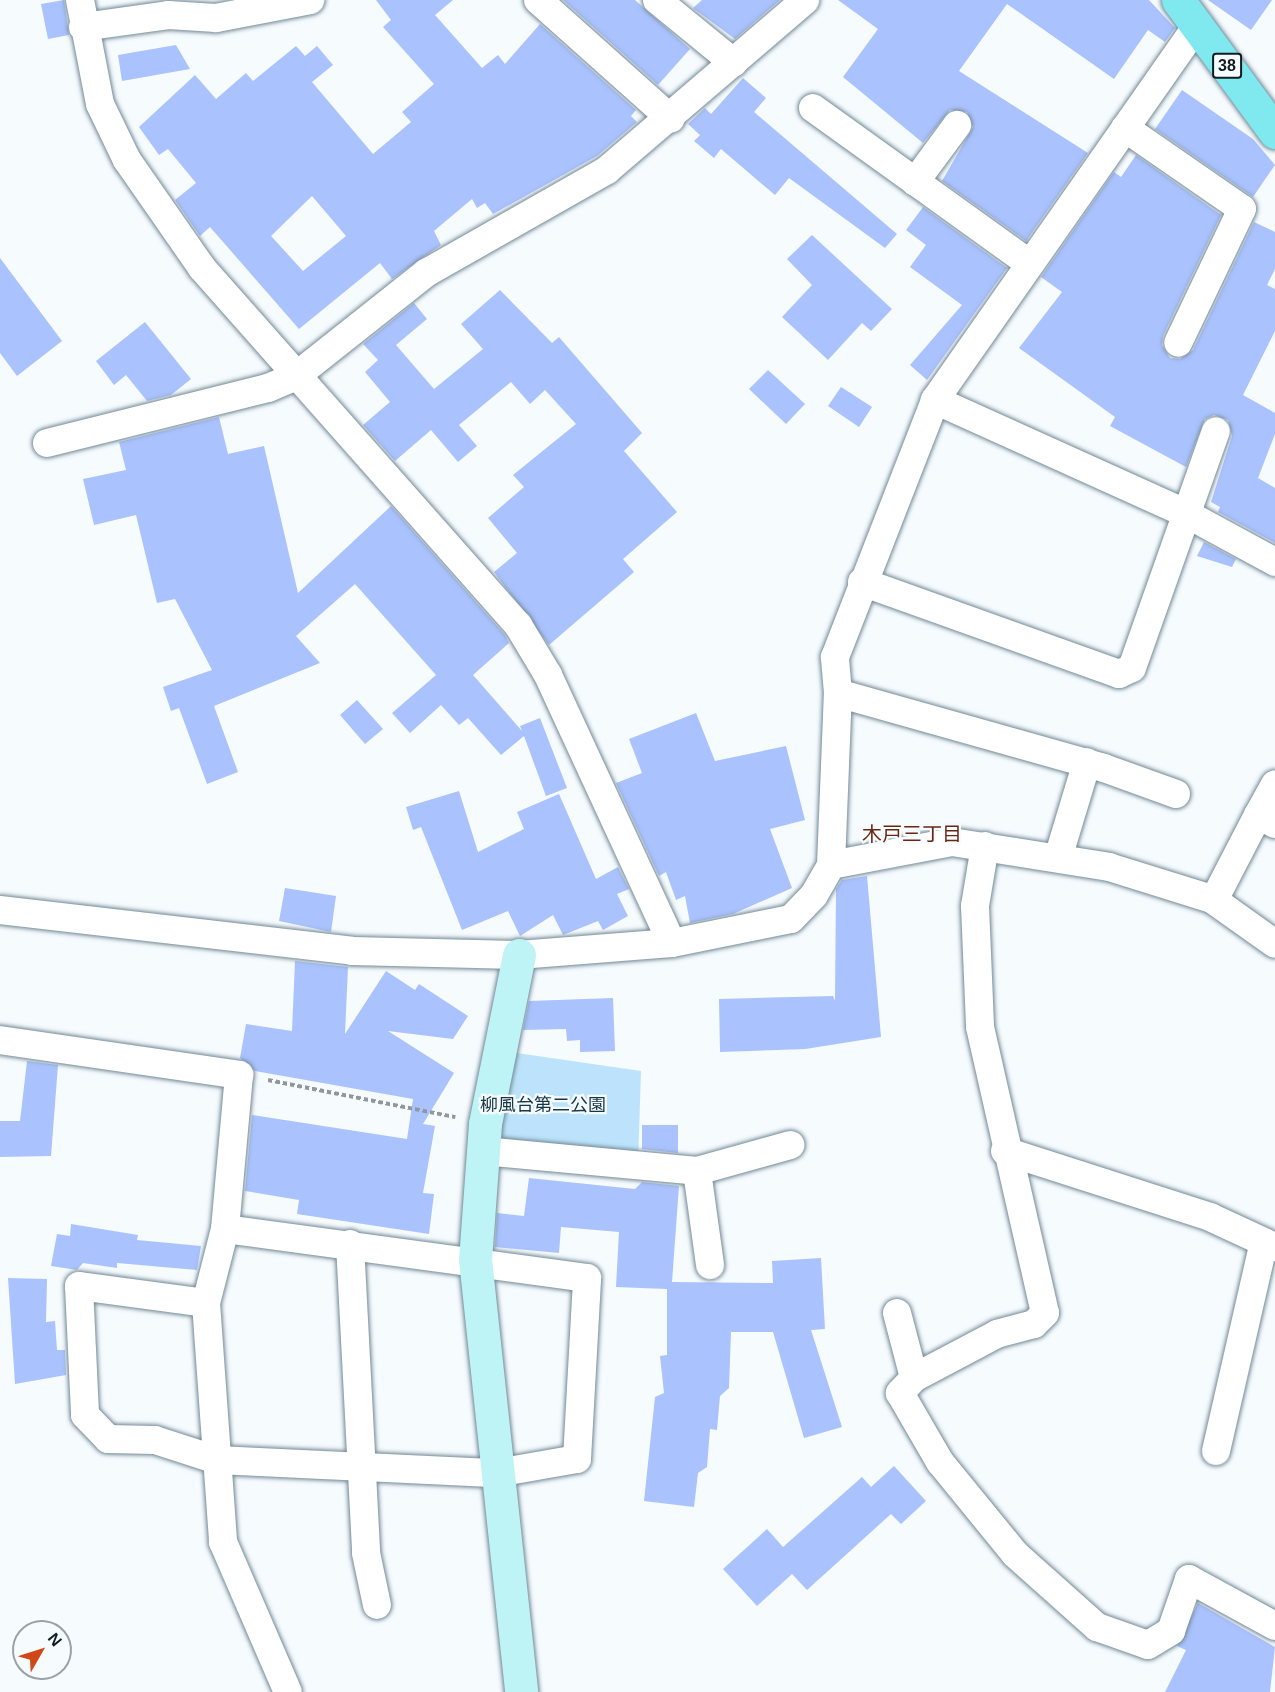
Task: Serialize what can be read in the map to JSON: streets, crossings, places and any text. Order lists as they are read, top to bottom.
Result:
{
  "streets": {
    "main road": ["38"]
  },
  "districts": ["木戸三丁目"],
  "parks": ["柳風台第二公園"],
  "north": "top right"
}
